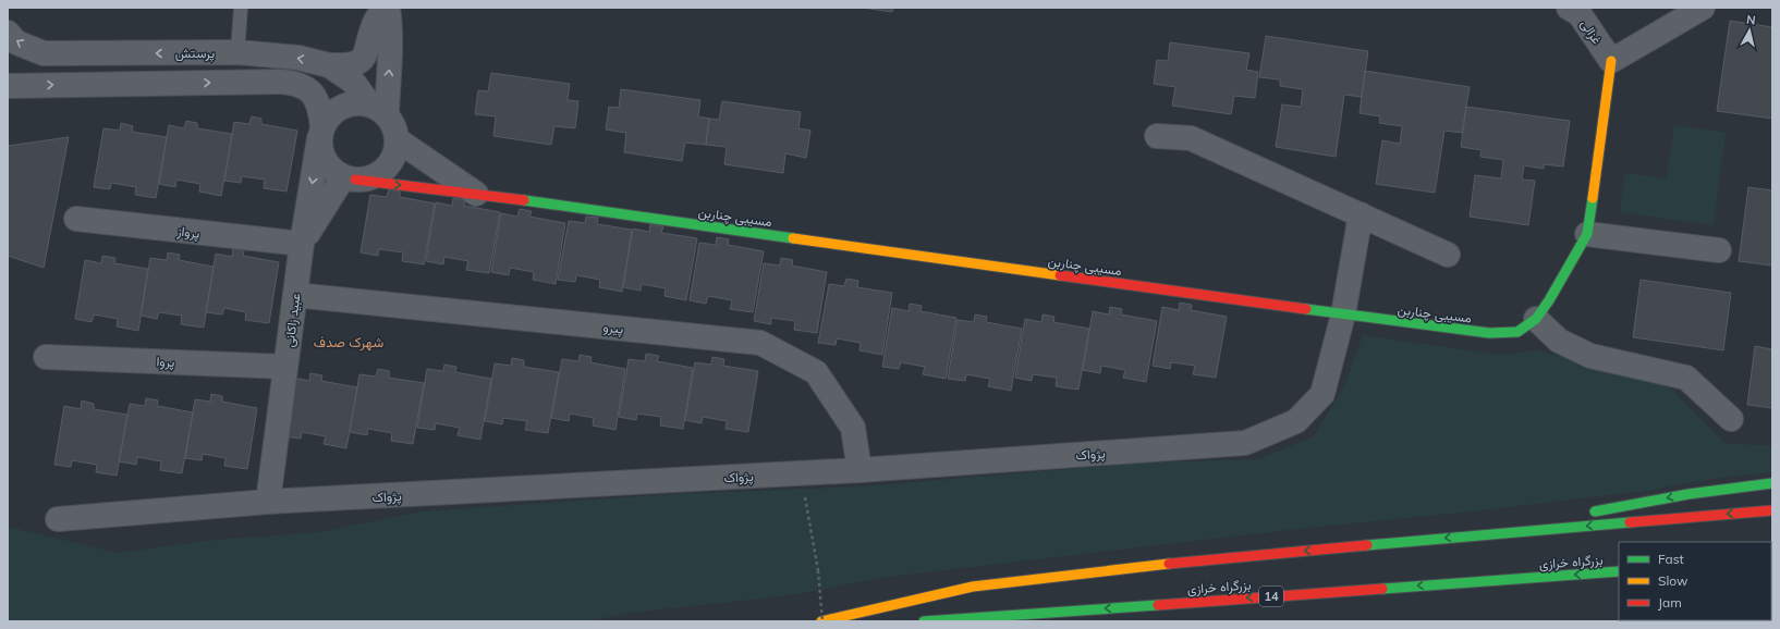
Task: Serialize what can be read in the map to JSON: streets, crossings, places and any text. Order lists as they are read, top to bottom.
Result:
{
  "streets": {
    "main road": ["مسیبی چناربن", "بزرگراه خرازی", "14"],
    "street": [
      "غزالی",
      "پرستش",
      "پرواز",
      "عبید زاکانی",
      "پیرو",
      "پروا",
      "پژواک"
    ]
  },
  "crossings": [
    ["غزالی", "مسیبی چناربن"],
    ["پرستش", "مسیبی چناربن"],
    ["پرستش", "عبید زاکانی"],
    ["مسیبی چناربن", "عبید زاکانی"],
    ["مسیبی چناربن", "پژواک"],
    ["پرواز", "عبید زاکانی"],
    ["عبید زاکانی", "پیرو"],
    ["عبید زاکانی", "پروا"],
    ["عبید زاکانی", "پژواک"],
    ["پیرو", "پژواک"]
  ],
  "districts": ["شهرک صدف"],
  "legend": ["Fast", "Slow", "Jam"],
  "north": "top"
}
